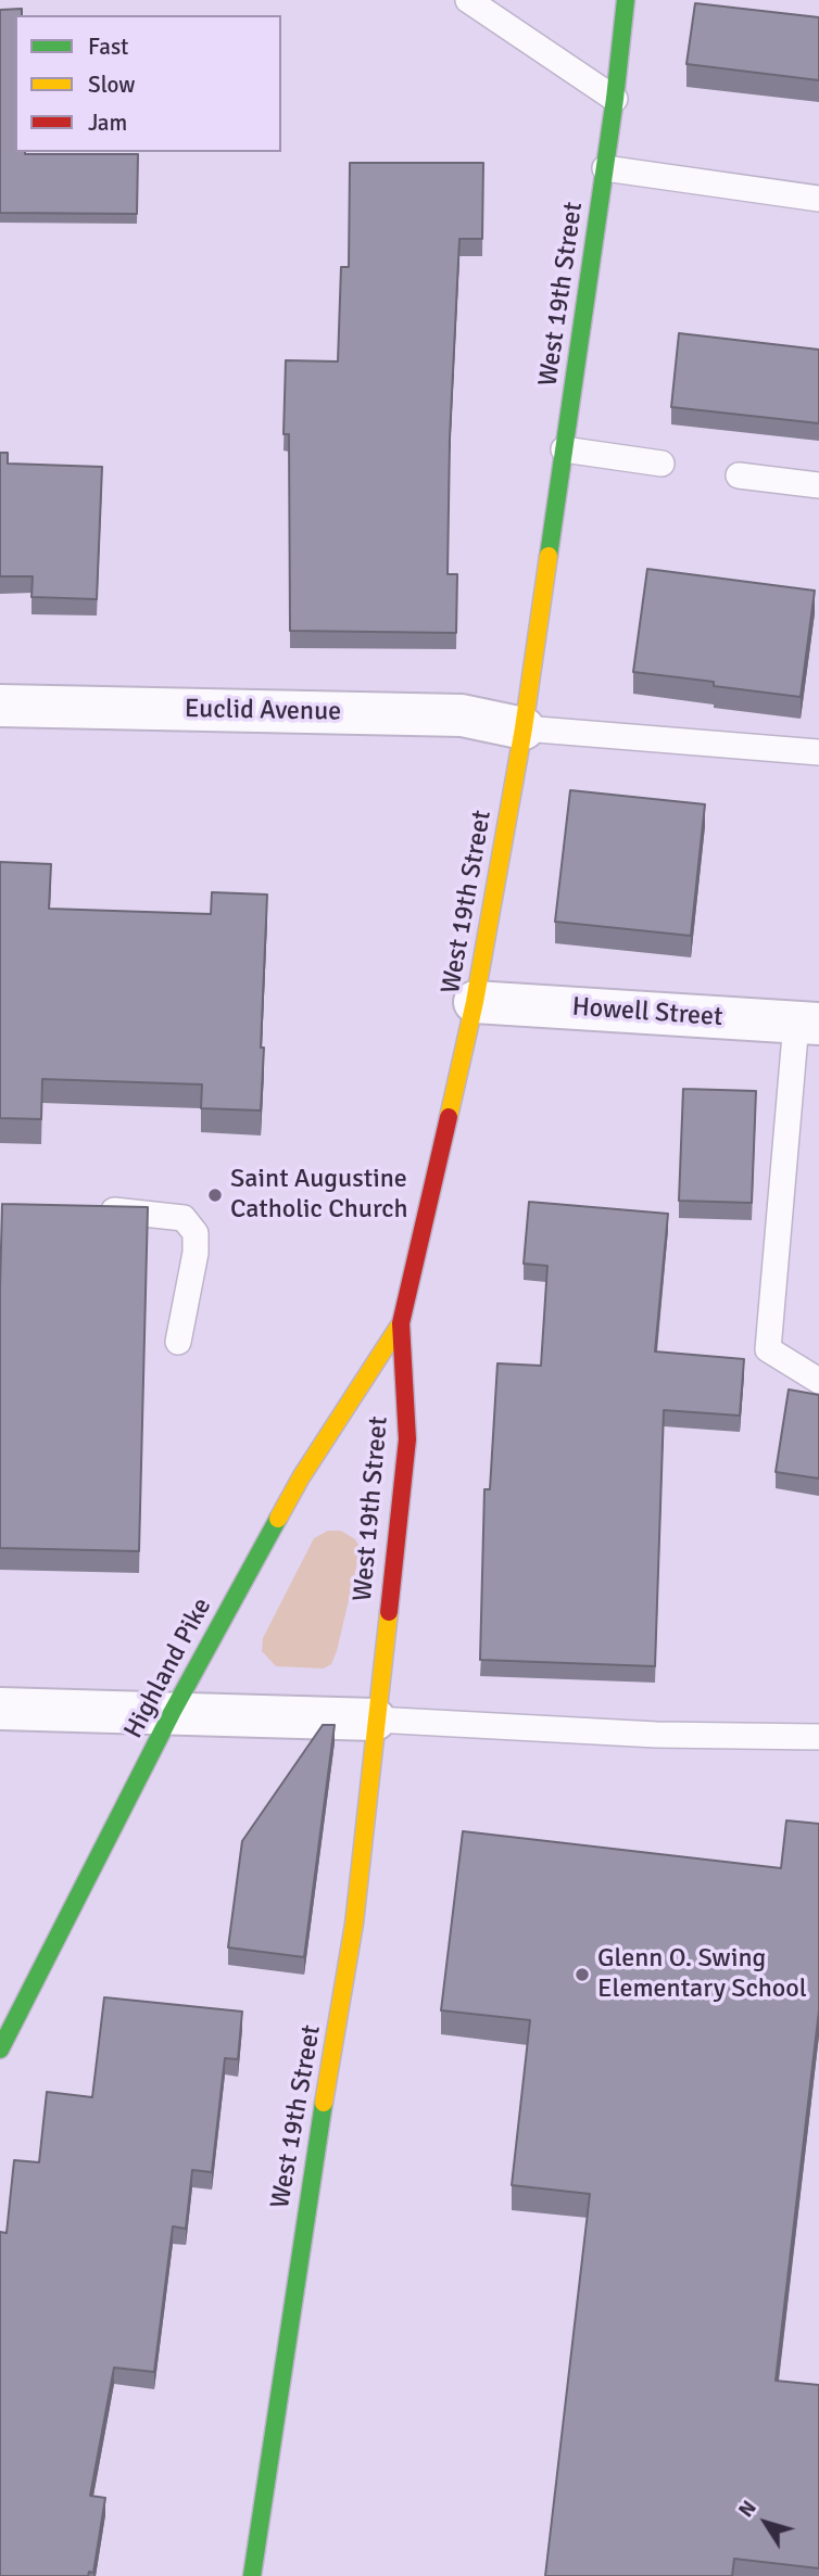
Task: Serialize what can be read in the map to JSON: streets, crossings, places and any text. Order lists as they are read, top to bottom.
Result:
{
  "streets": {
    "street": [
      "West 19th Street",
      "Euclid Avenue",
      "Howell Street",
      "Highland Pike"
    ]
  },
  "crossings": [
    ["West 19th Street", "Euclid Avenue"],
    ["West 19th Street", "Howell Street"],
    ["West 19th Street", "Highland Pike"]
  ],
  "places": ["Saint Augustine Catholic Church", "Glenn O. Swing Elementary School"],
  "legend": ["Fast", "Slow", "Jam"],
  "north": "top left"
}
